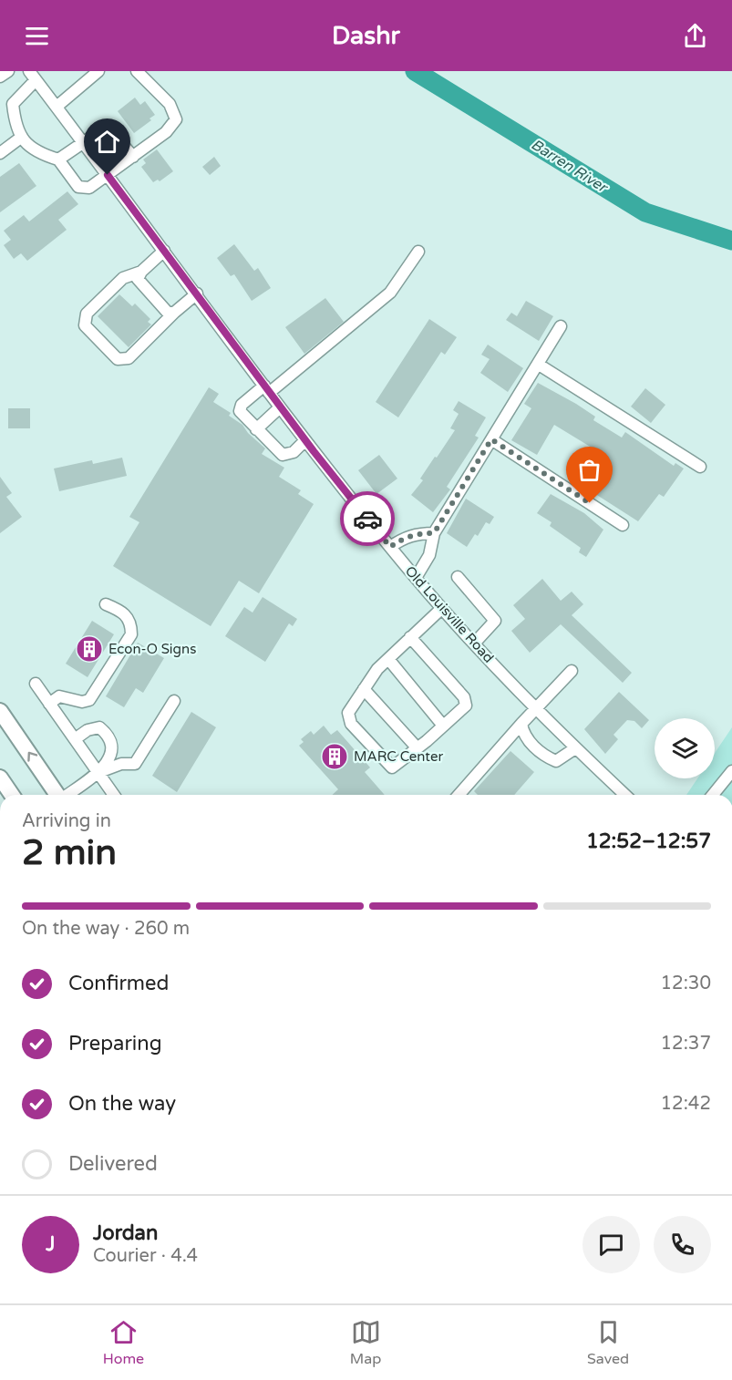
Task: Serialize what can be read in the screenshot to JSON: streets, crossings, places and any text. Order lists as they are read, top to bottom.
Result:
{
  "streets": {
    "street": ["Old Louisville Road"]
  },
  "water": ["Barren River"],
  "places": {
    "building": ["Econ-O Signs", "MARC Center"]
  },
  "page": {
    "header": "Dashr",
    "heading": ["2 min", "Arriving in", "12:52–12:57"],
    "panel": ["Jordan", "Courier · 4.4"],
    "bar": "On the way · 260 m",
    "list": [
      ["Confirmed", "12:30"],
      ["Preparing", "12:37"],
      ["On the way", "12:42"],
      "Delivered"
    ],
    "round": "J",
    "tabs": ["Home", "Map", "Saved"]
  }
}
